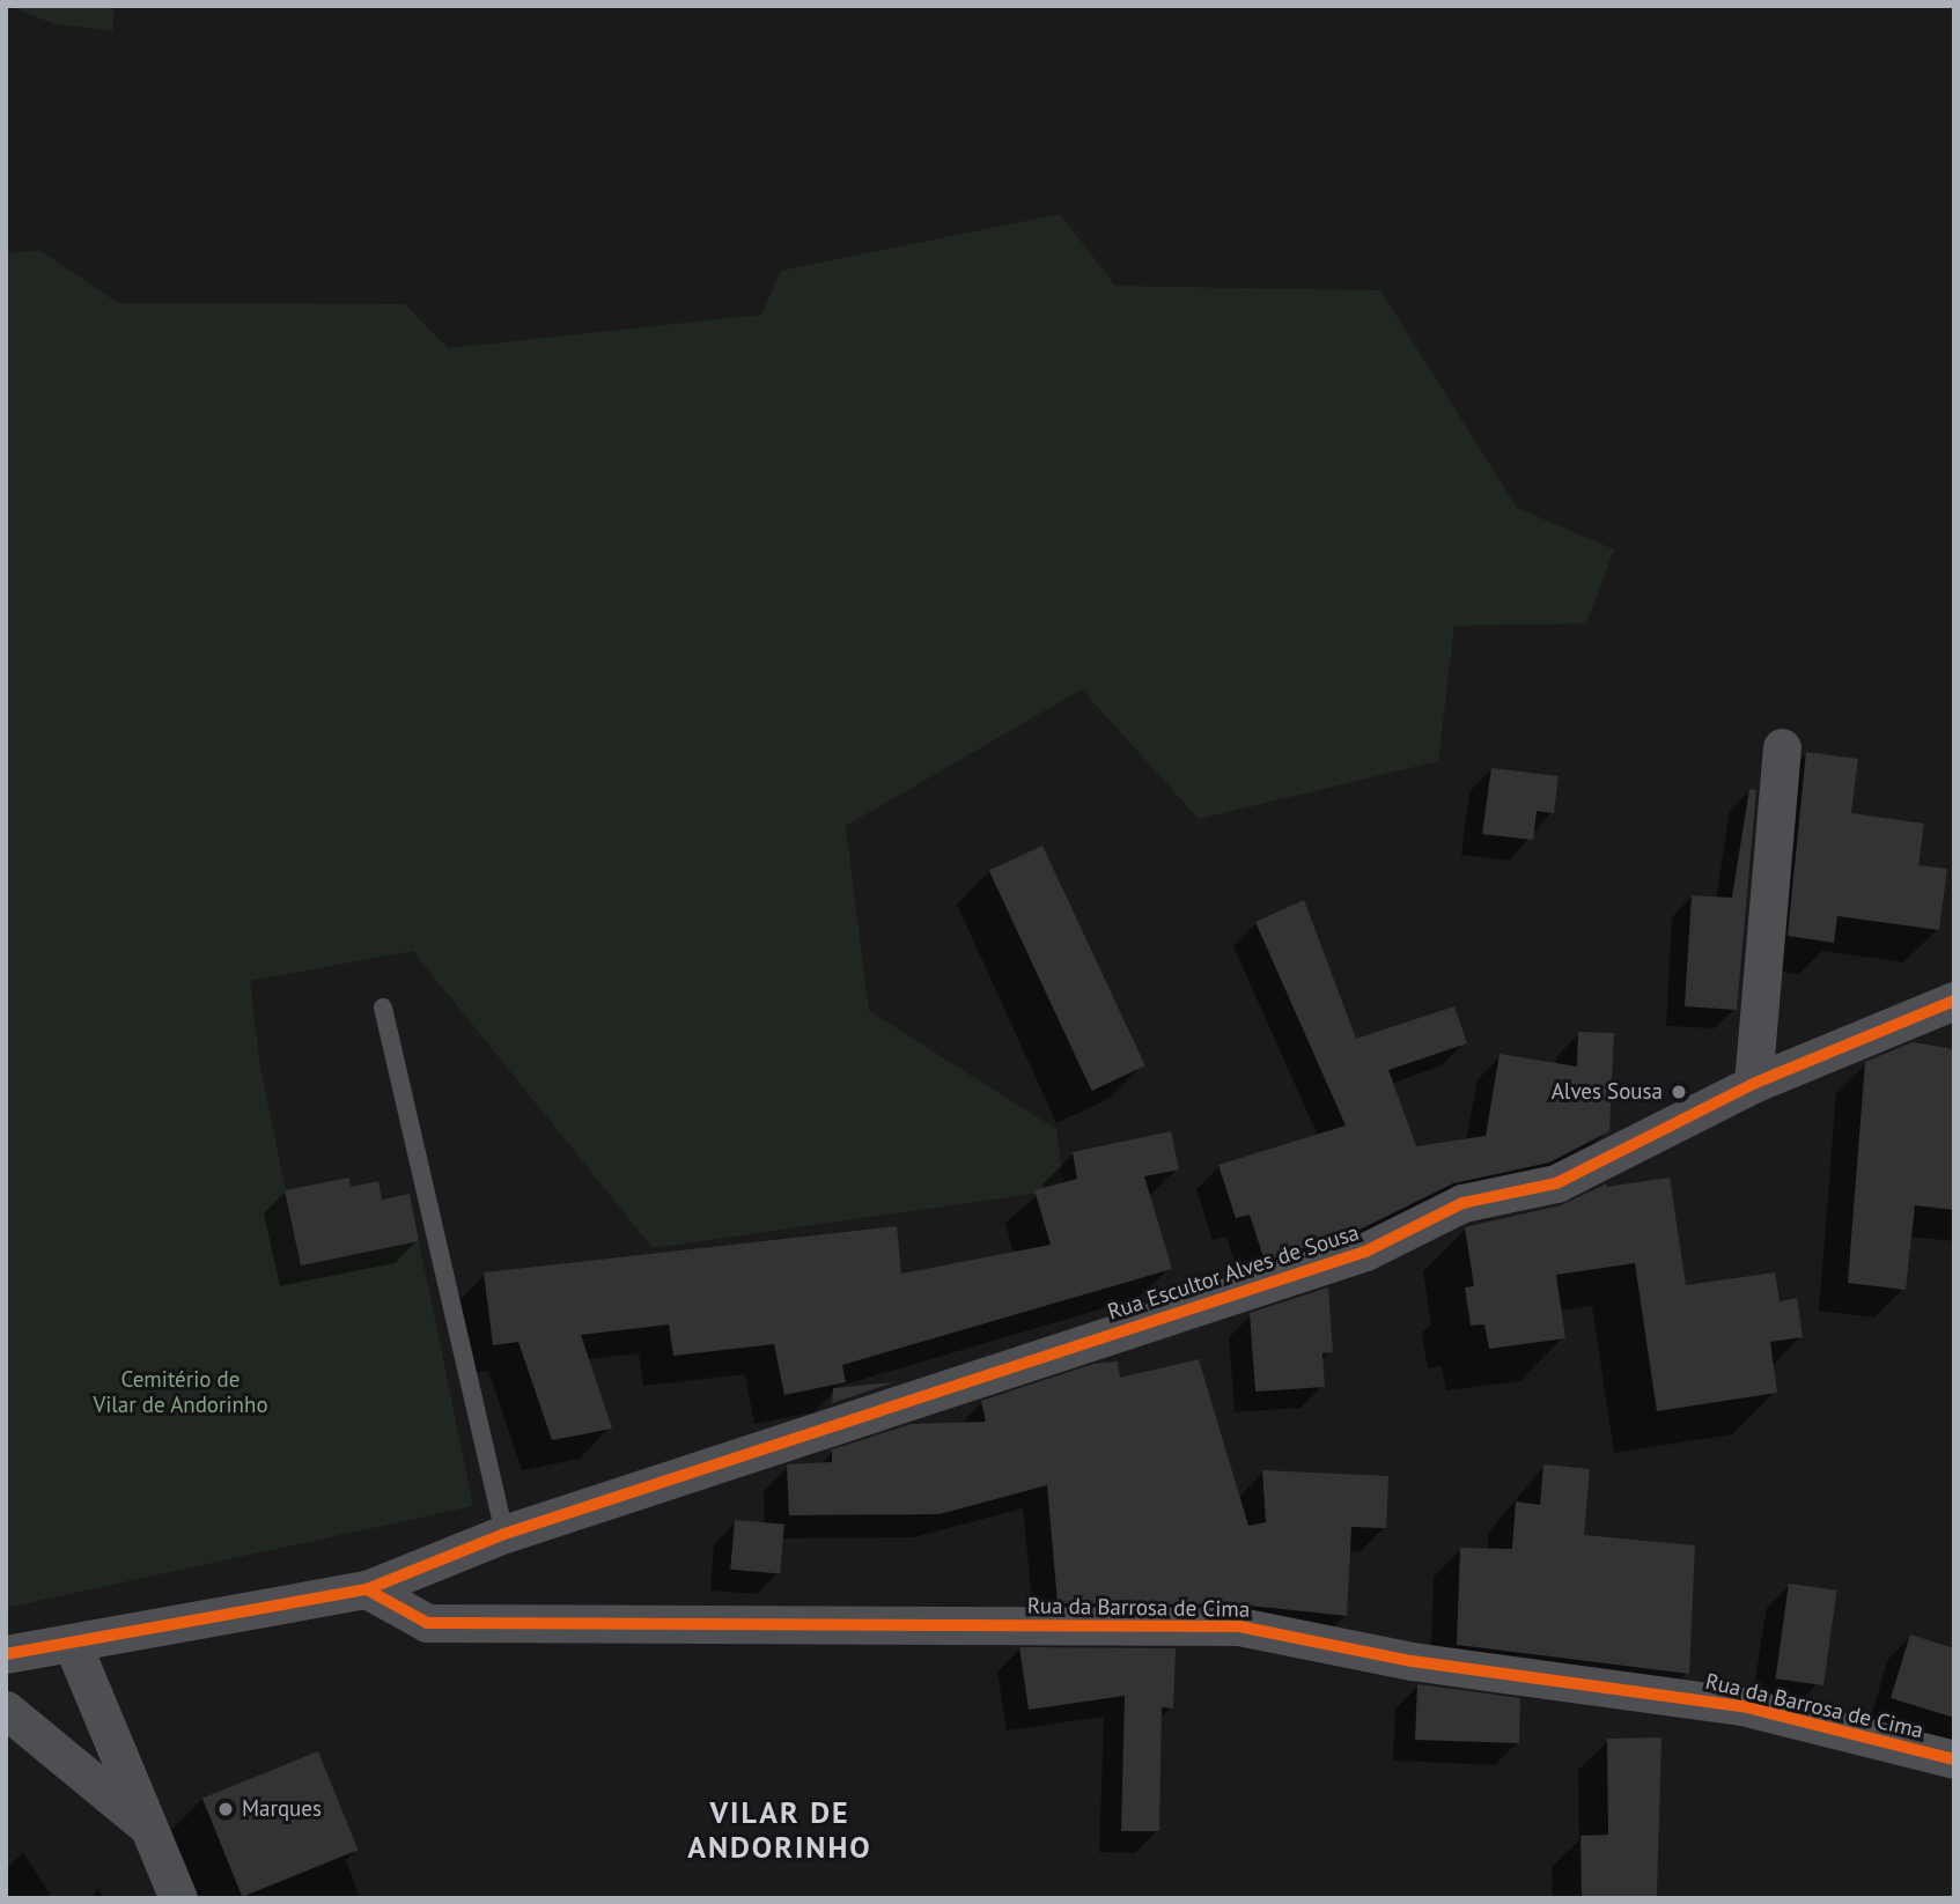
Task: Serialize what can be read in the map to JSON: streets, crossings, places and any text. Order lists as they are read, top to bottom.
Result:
{
  "streets": {
    "street": ["Rua Escultor Alves de Sousa", "Rua da Barrosa de Cima"]
  },
  "crossings": [
    ["Rua Escultor Alves de Sousa", "Rua da Barrosa de Cima"]
  ],
  "districts": ["VILAR DE ANDORINHO"],
  "parks": ["Cemitério de Vilar de Andorinho"],
  "places": ["Alves Sousa", "Marques"]
}
